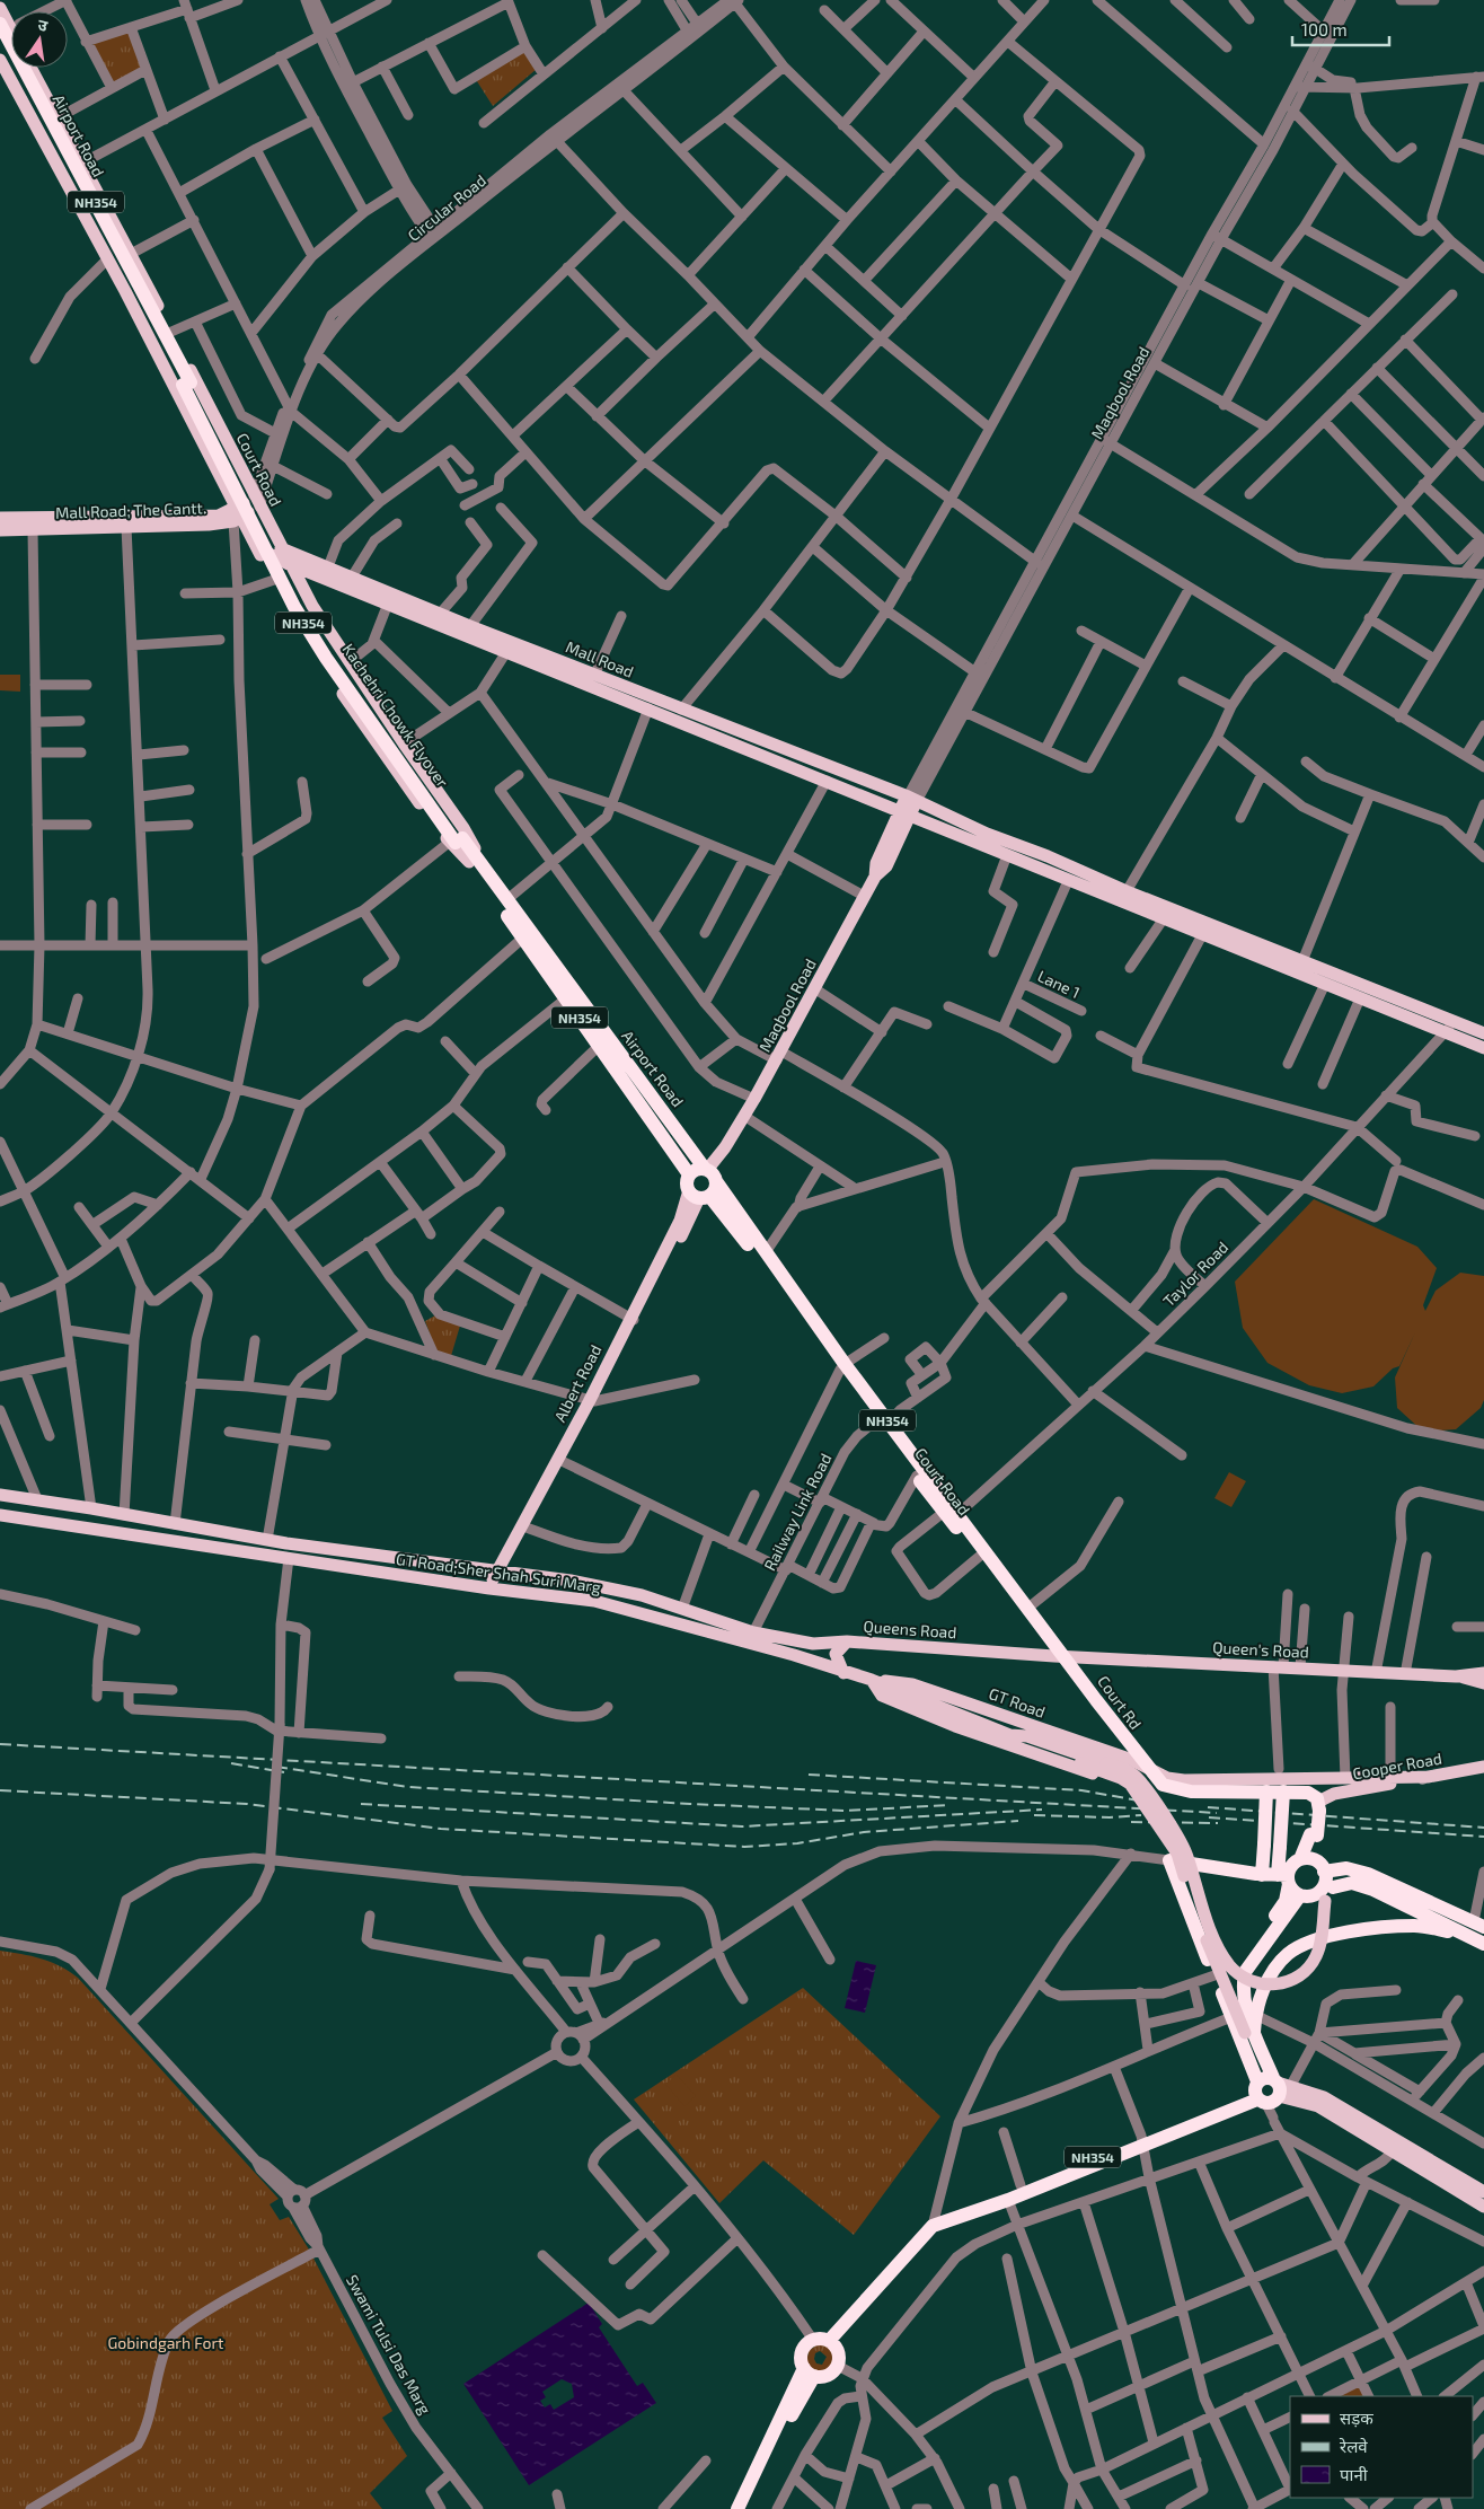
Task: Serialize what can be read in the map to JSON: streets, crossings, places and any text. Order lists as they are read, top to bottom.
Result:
{
  "streets": {
    "highway": [
      "Airport Road",
      "NH354",
      "Court Road",
      "Kachehri Chowk Flyover",
      "Court Rd"
    ],
    "main road": [
      "Maqbool Road",
      "Mall Road; The Cantt.",
      "Mall Road",
      "Albert Road",
      "GT Road;Sher Shah Suri Marg",
      "Queens Road",
      "Queen's Road",
      "GT Road",
      "Cooper Road"
    ],
    "street": [
      "Circular Road",
      "Lane 1",
      "Taylor Road",
      "Railway Link Road",
      "Swami Tulsi Das Marg"
    ]
  },
  "crossings": [
    ["Airport Road", "Maqbool Road"],
    ["Airport Road", "Court Road"],
    ["Airport Road", "Kachehri Chowk Flyover"],
    ["NH354", "Kachehri Chowk Flyover"],
    ["NH354", "GT Road"],
    ["NH354", "Court Rd"],
    ["Circular Road", "Court Road"],
    ["Circular Road", "Mall Road; The Cantt."],
    ["Maqbool Road", "Court Road"],
    ["Maqbool Road", "Mall Road"],
    ["Court Road", "Mall Road; The Cantt."],
    ["Court Road", "Mall Road"],
    ["Court Road", "Kachehri Chowk Flyover"],
    ["Court Road", "Taylor Road"],
    ["Court Road", "Albert Road"],
    ["Court Road", "Railway Link Road"],
    ["Court Road", "Queens Road"],
    ["Court Road", "Queen's Road"],
    ["Court Road", "Court Rd"],
    ["Mall Road", "Taylor Road"],
    ["Albert Road", "GT Road;Sher Shah Suri Marg"],
    ["Railway Link Road", "GT Road;Sher Shah Suri Marg"],
    ["Railway Link Road", "Queens Road"],
    ["GT Road;Sher Shah Suri Marg", "Queens Road"],
    ["GT Road;Sher Shah Suri Marg", "GT Road"],
    ["Queens Road", "Queen's Road"],
    ["Queens Road", "Court Rd"],
    ["Queen's Road", "Court Rd"],
    ["GT Road", "Court Rd"],
    ["GT Road", "Cooper Road"]
  ],
  "parks": ["Gobindgarh Fort"],
  "legend": ["सड़क", "रेलवे", "पानी"],
  "scale_bar": "100 m",
  "north": "top"
}
